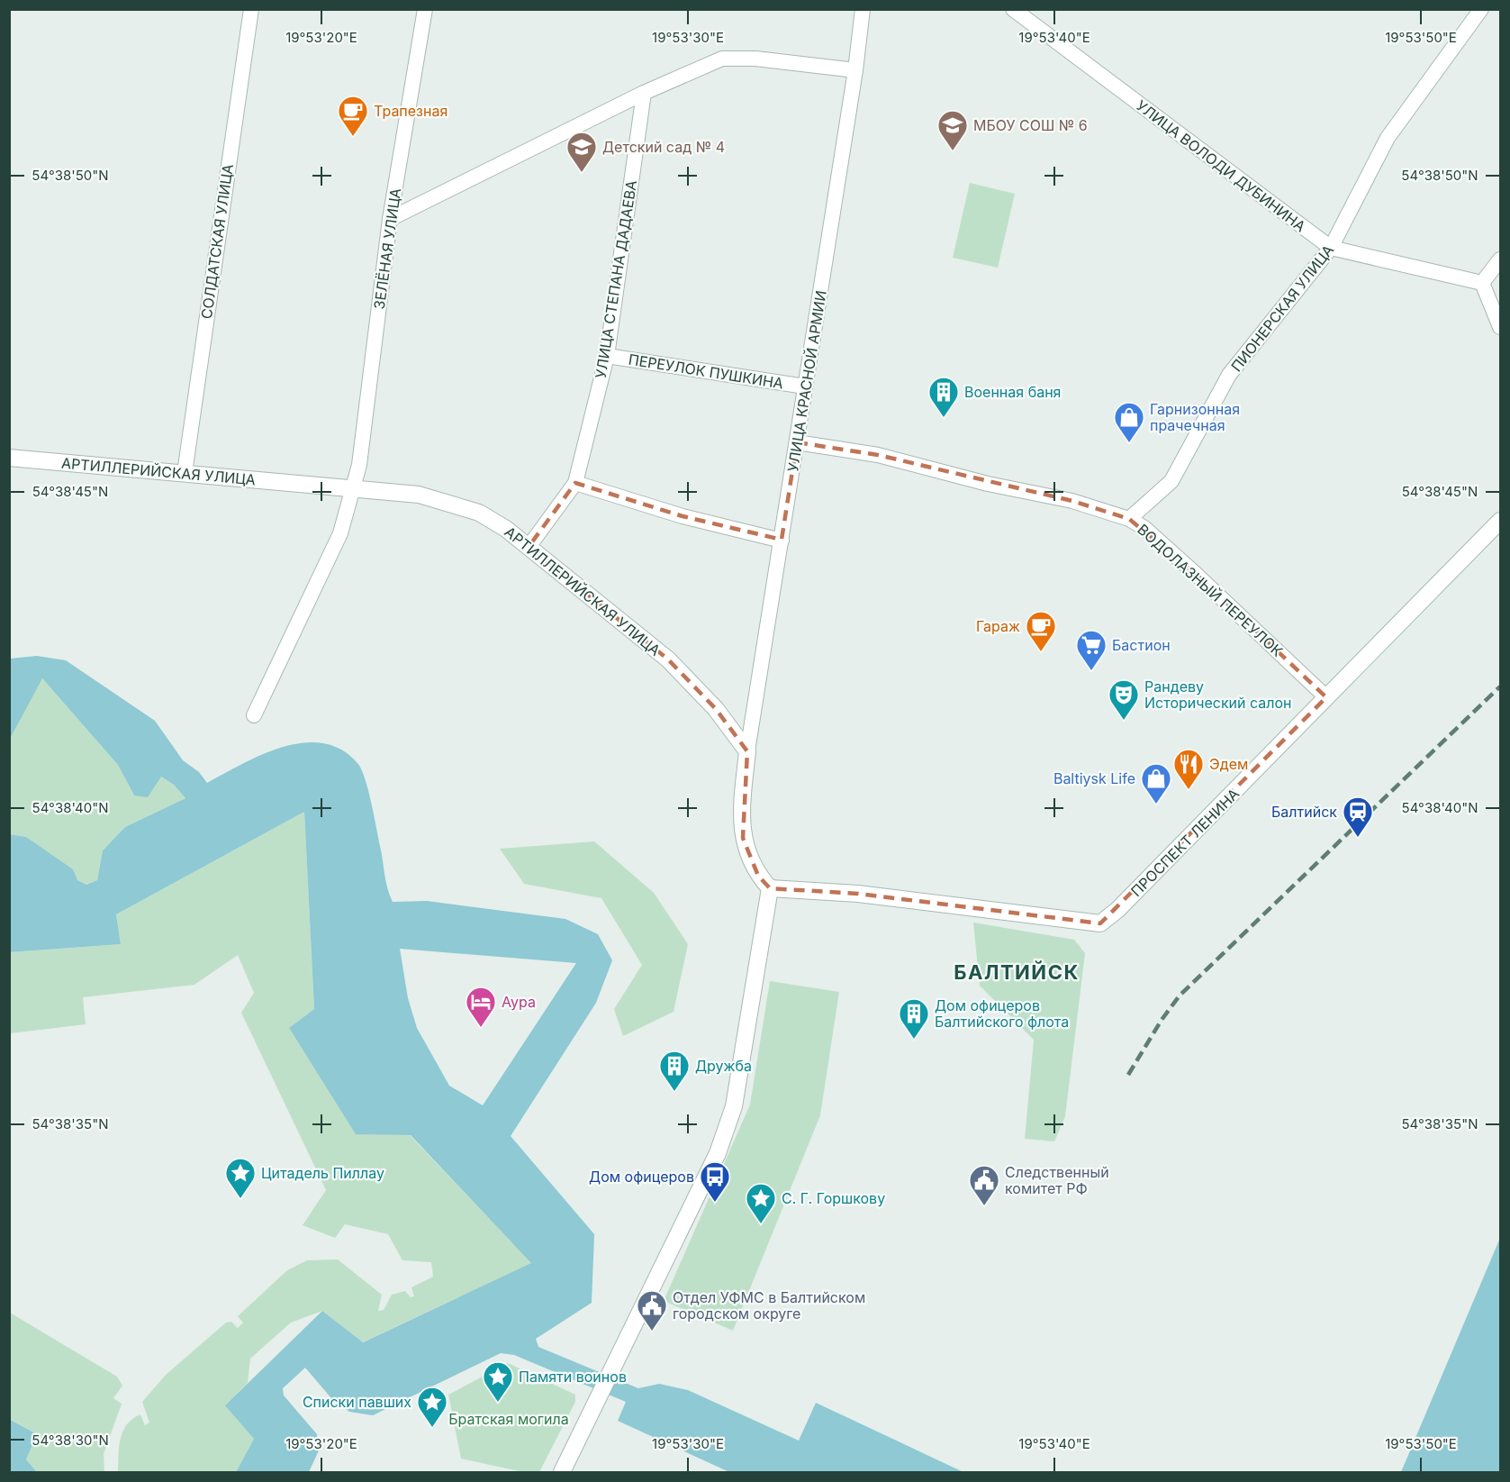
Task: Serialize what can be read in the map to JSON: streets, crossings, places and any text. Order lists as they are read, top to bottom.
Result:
{
  "streets": {
    "street": [
      "УЛИЦА ВОЛОДИ ДУБИНИНА",
      "СОЛДАТСКАЯ УЛИЦА",
      "ЗЕЛЁНАЯ УЛИЦА",
      "УЛИЦА СТЕПАНА ДАДАЕВА",
      "ПИОНЕРСКАЯ УЛИЦА",
      "ПЕРЕУЛОК ПУШКИНА",
      "УЛИЦА КРАСНОЙ АРМИИ",
      "АРТИЛЛЕРИЙСКАЯ УЛИЦА",
      "ВОДОЛАЗНЫЙ ПЕРЕУЛОК",
      "ПРОСПЕКТ ЛЕНИНА"
    ]
  },
  "crossings": [
    ["УЛИЦА ВОЛОДИ ДУБИНИНА", "ПИОНЕРСКАЯ УЛИЦА"],
    ["СОЛДАТСКАЯ УЛИЦА", "АРТИЛЛЕРИЙСКАЯ УЛИЦА"],
    ["ЗЕЛЁНАЯ УЛИЦА", "АРТИЛЛЕРИЙСКАЯ УЛИЦА"],
    ["УЛИЦА СТЕПАНА ДАДАЕВА", "ПЕРЕУЛОК ПУШКИНА"],
    ["УЛИЦА СТЕПАНА ДАДАЕВА", "АРТИЛЛЕРИЙСКАЯ УЛИЦА"],
    ["ПИОНЕРСКАЯ УЛИЦА", "ВОДОЛАЗНЫЙ ПЕРЕУЛОК"],
    ["ПЕРЕУЛОК ПУШКИНА", "УЛИЦА КРАСНОЙ АРМИИ"],
    ["УЛИЦА КРАСНОЙ АРМИИ", "АРТИЛЛЕРИЙСКАЯ УЛИЦА"],
    ["УЛИЦА КРАСНОЙ АРМИИ", "ВОДОЛАЗНЫЙ ПЕРЕУЛОК"],
    ["ВОДОЛАЗНЫЙ ПЕРЕУЛОК", "ПРОСПЕКТ ЛЕНИНА"]
  ],
  "districts": ["БАЛТИЙСК"],
  "parks": ["Братская могила"],
  "places": {
    "cafe": ["Трапезная", "Гараж"],
    "school or university": ["МБОУ СОШ № 6", "Детский сад № 4"],
    "building": ["Военная баня", "Дом офицеров Балтийского флота", "Дружба"],
    "shop": ["Гарнизонная прачечная", "Baltiysk Life"],
    "supermarket": ["Бастион"],
    "theatre": ["Рандеву Исторический салон"],
    "restaurant": ["Эдем"],
    "station": ["Балтийск"],
    "hotel": ["Аура"],
    "place": [
      "Цитадель Пиллау",
      "С. Г. Горшкову",
      "Памяти воинов",
      "Списки павших"
    ],
    "bus stop": ["Дом офицеров"],
    "public building": ["Следственный комитет РФ", "Отдел УФМС в Балтийском городском округе"]
  },
  "coordinates": [
    "19°53'20\"E",
    "19°53'30\"E",
    "19°53'40\"E",
    "19°53'50\"E",
    "54°38'50\"N",
    "54°38'45\"N",
    "54°38'40\"N",
    "54°38'35\"N",
    "54°38'30\"N"
  ]
}
